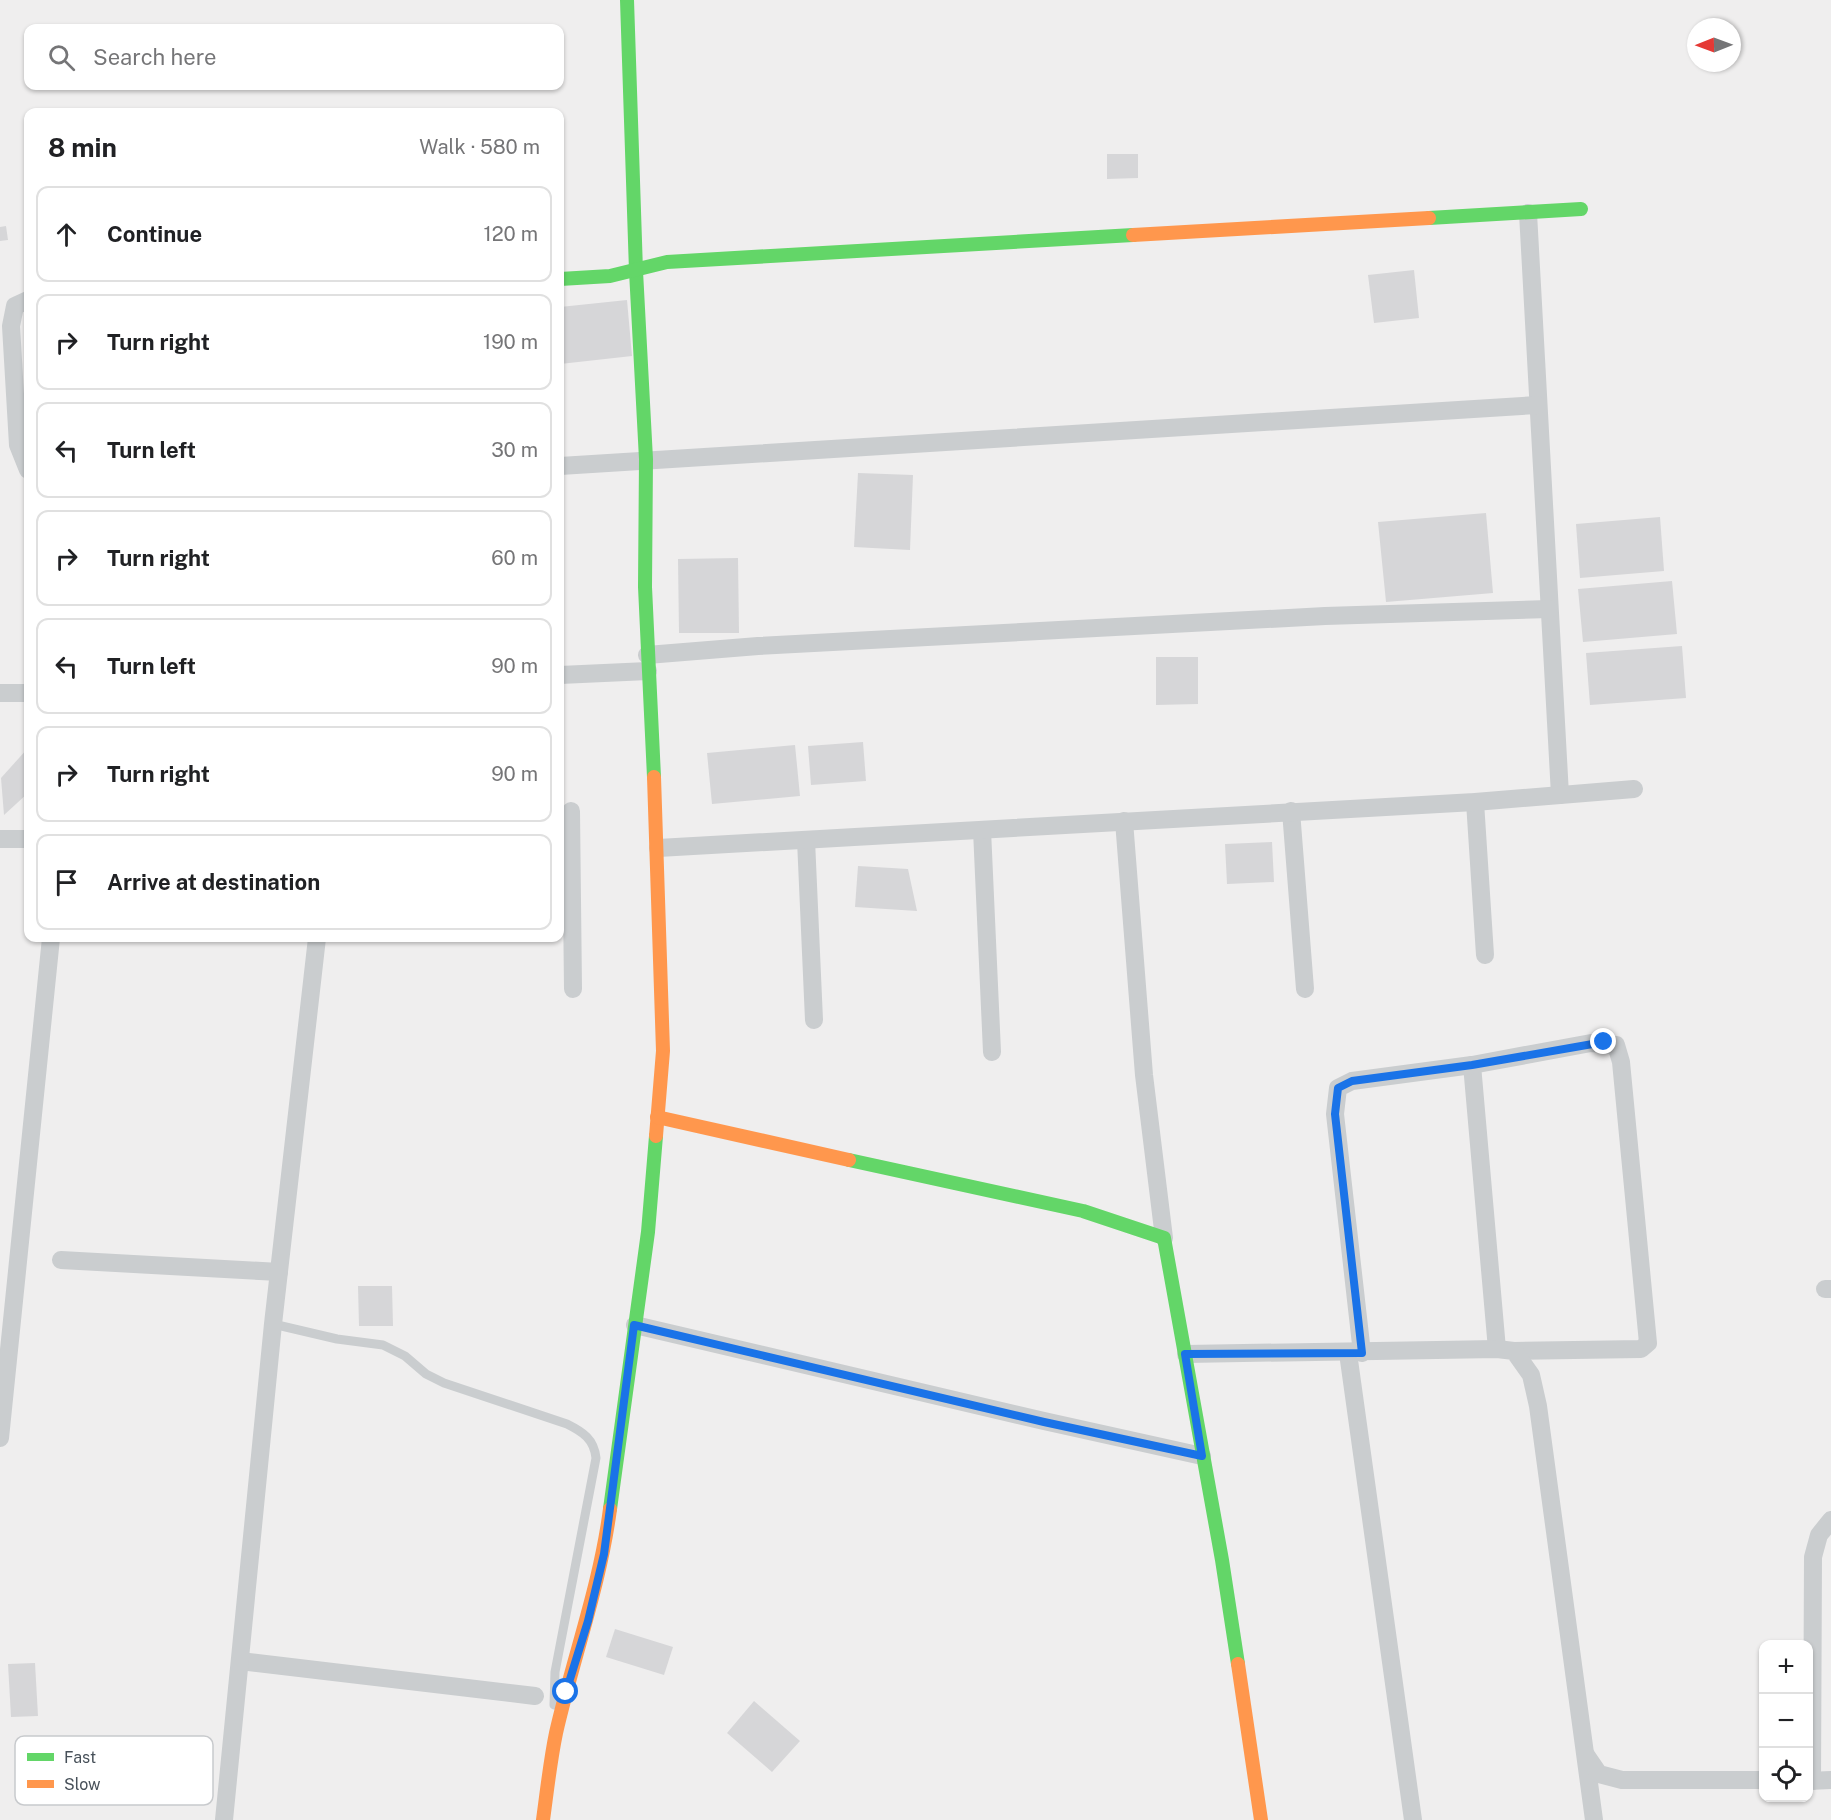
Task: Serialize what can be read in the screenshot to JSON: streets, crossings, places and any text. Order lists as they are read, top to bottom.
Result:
{
  "legend": ["Fast", "Slow"],
  "north": "left",
  "page": {
    "search": "Search here",
    "heading": ["8 min", "Walk · 580 m"],
    "list": [
      ["Continue", "120 m"],
      ["Turn right", "190 m"],
      ["Turn left", "30 m"],
      ["Turn right", "60 m"],
      ["Turn left", "90 m"],
      ["Turn right", "90 m"],
      "Arrive at destination"
    ],
    "map_buttons": ["+", "−"]
  }
}
